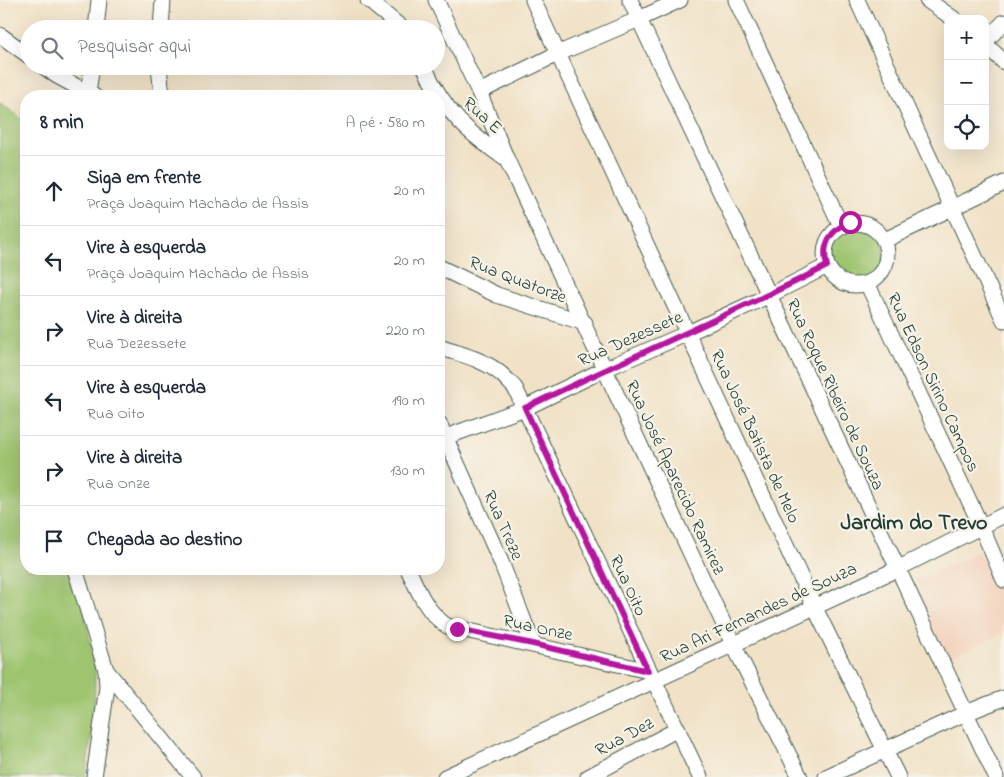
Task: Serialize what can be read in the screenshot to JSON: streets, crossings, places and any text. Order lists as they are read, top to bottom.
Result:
{
  "streets": {
    "street": [
      "Rua E",
      "Rua Quatorze",
      "Rua Dezessete",
      "Rua Edson Sirino Campos",
      "Rua Roque Ribeiro de Souza",
      "Rua José Batista de Melo",
      "Rua José Aparecido Ramirez",
      "Rua Treze",
      "Rua Oito",
      "Rua Ari Fernandes de Souza",
      "Rua Onze",
      "Rua Dez"
    ]
  },
  "crossings": [
    ["Rua E", "Rua José Aparecido Ramirez"],
    ["Rua Quatorze", "Rua José Aparecido Ramirez"],
    ["Rua Dezessete", "Rua Edson Sirino Campos"],
    ["Rua Dezessete", "Rua Roque Ribeiro de Souza"],
    ["Rua Dezessete", "Rua José Batista de Melo"],
    ["Rua Dezessete", "Rua José Aparecido Ramirez"],
    ["Rua Dezessete", "Rua Treze"],
    ["Rua Dezessete", "Rua Oito"],
    ["Rua Edson Sirino Campos", "Rua Ari Fernandes de Souza"],
    ["Rua Roque Ribeiro de Souza", "Rua Ari Fernandes de Souza"],
    ["Rua José Batista de Melo", "Rua Ari Fernandes de Souza"],
    ["Rua José Aparecido Ramirez", "Rua Ari Fernandes de Souza"],
    ["Rua Treze", "Rua Onze"],
    ["Rua Oito", "Rua Ari Fernandes de Souza"],
    ["Rua Oito", "Rua Onze"],
    ["Rua Oito", "Rua Dez"],
    ["Rua Ari Fernandes de Souza", "Rua Onze"]
  ],
  "districts": ["Jardim do Trevo"],
  "page": {
    "map_buttons": ["+", "−"],
    "search": "Pesquisar aqui",
    "heading": ["8 min", "A pé · 580 m"],
    "list": [
      ["Siga em frente", "Praça Joaquim Machado de Assis", "20 m"],
      ["Vire à esquerda", "Praça Joaquim Machado de Assis", "20 m"],
      ["Vire à direita", "Rua Dezessete", "220 m"],
      ["Vire à esquerda", "Rua Oito", "190 m"],
      ["Vire à direita", "Rua Onze", "130 m"],
      "Chegada ao destino"
    ]
  }
}
